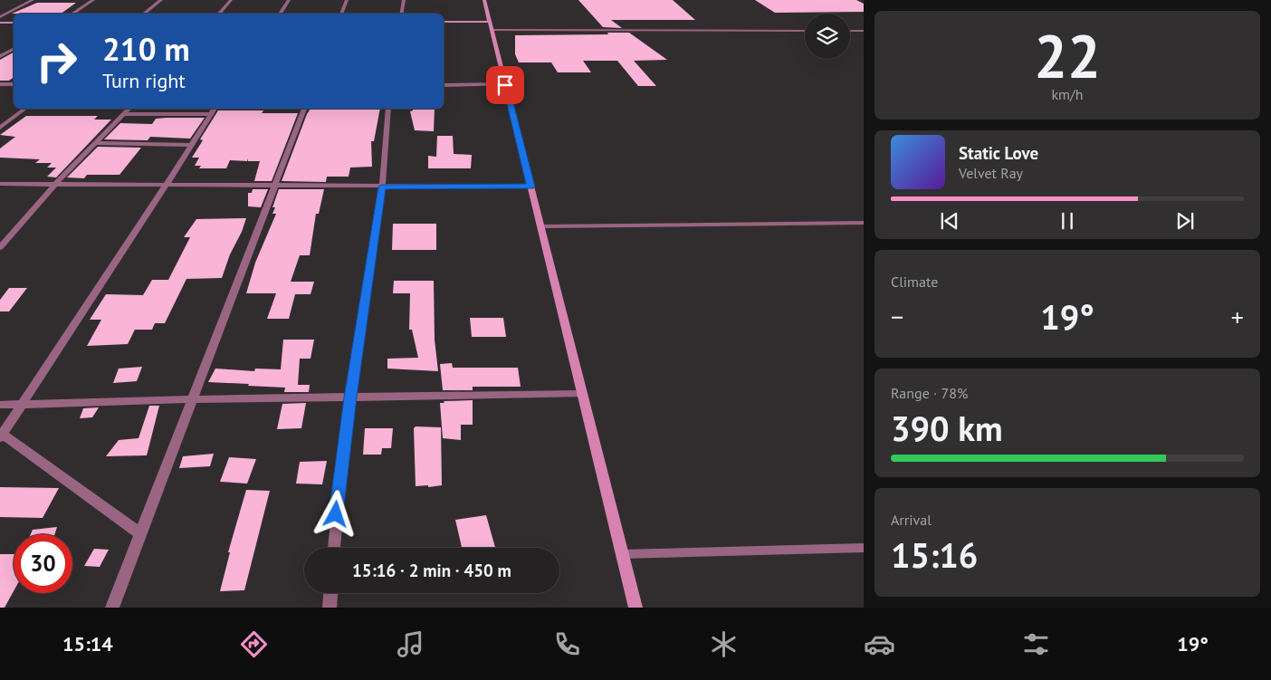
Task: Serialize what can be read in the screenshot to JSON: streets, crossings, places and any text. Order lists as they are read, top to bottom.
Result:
{
  "page": {
    "tile": [
      ["22", "km/h"],
      "Climate",
      ["Range · 78%", "390 km"],
      ["Arrival", "15:16"]
    ],
    "turn": ["210 m", "Turn right"],
    "song": ["Static Love", "Velvet Ray"],
    "heat": ["−", "19°", "+"],
    "limit": "30",
    "trip": "15:16 · 2 min · 450 m",
    "tabs": ["15:14", "19°"]
  }
}
